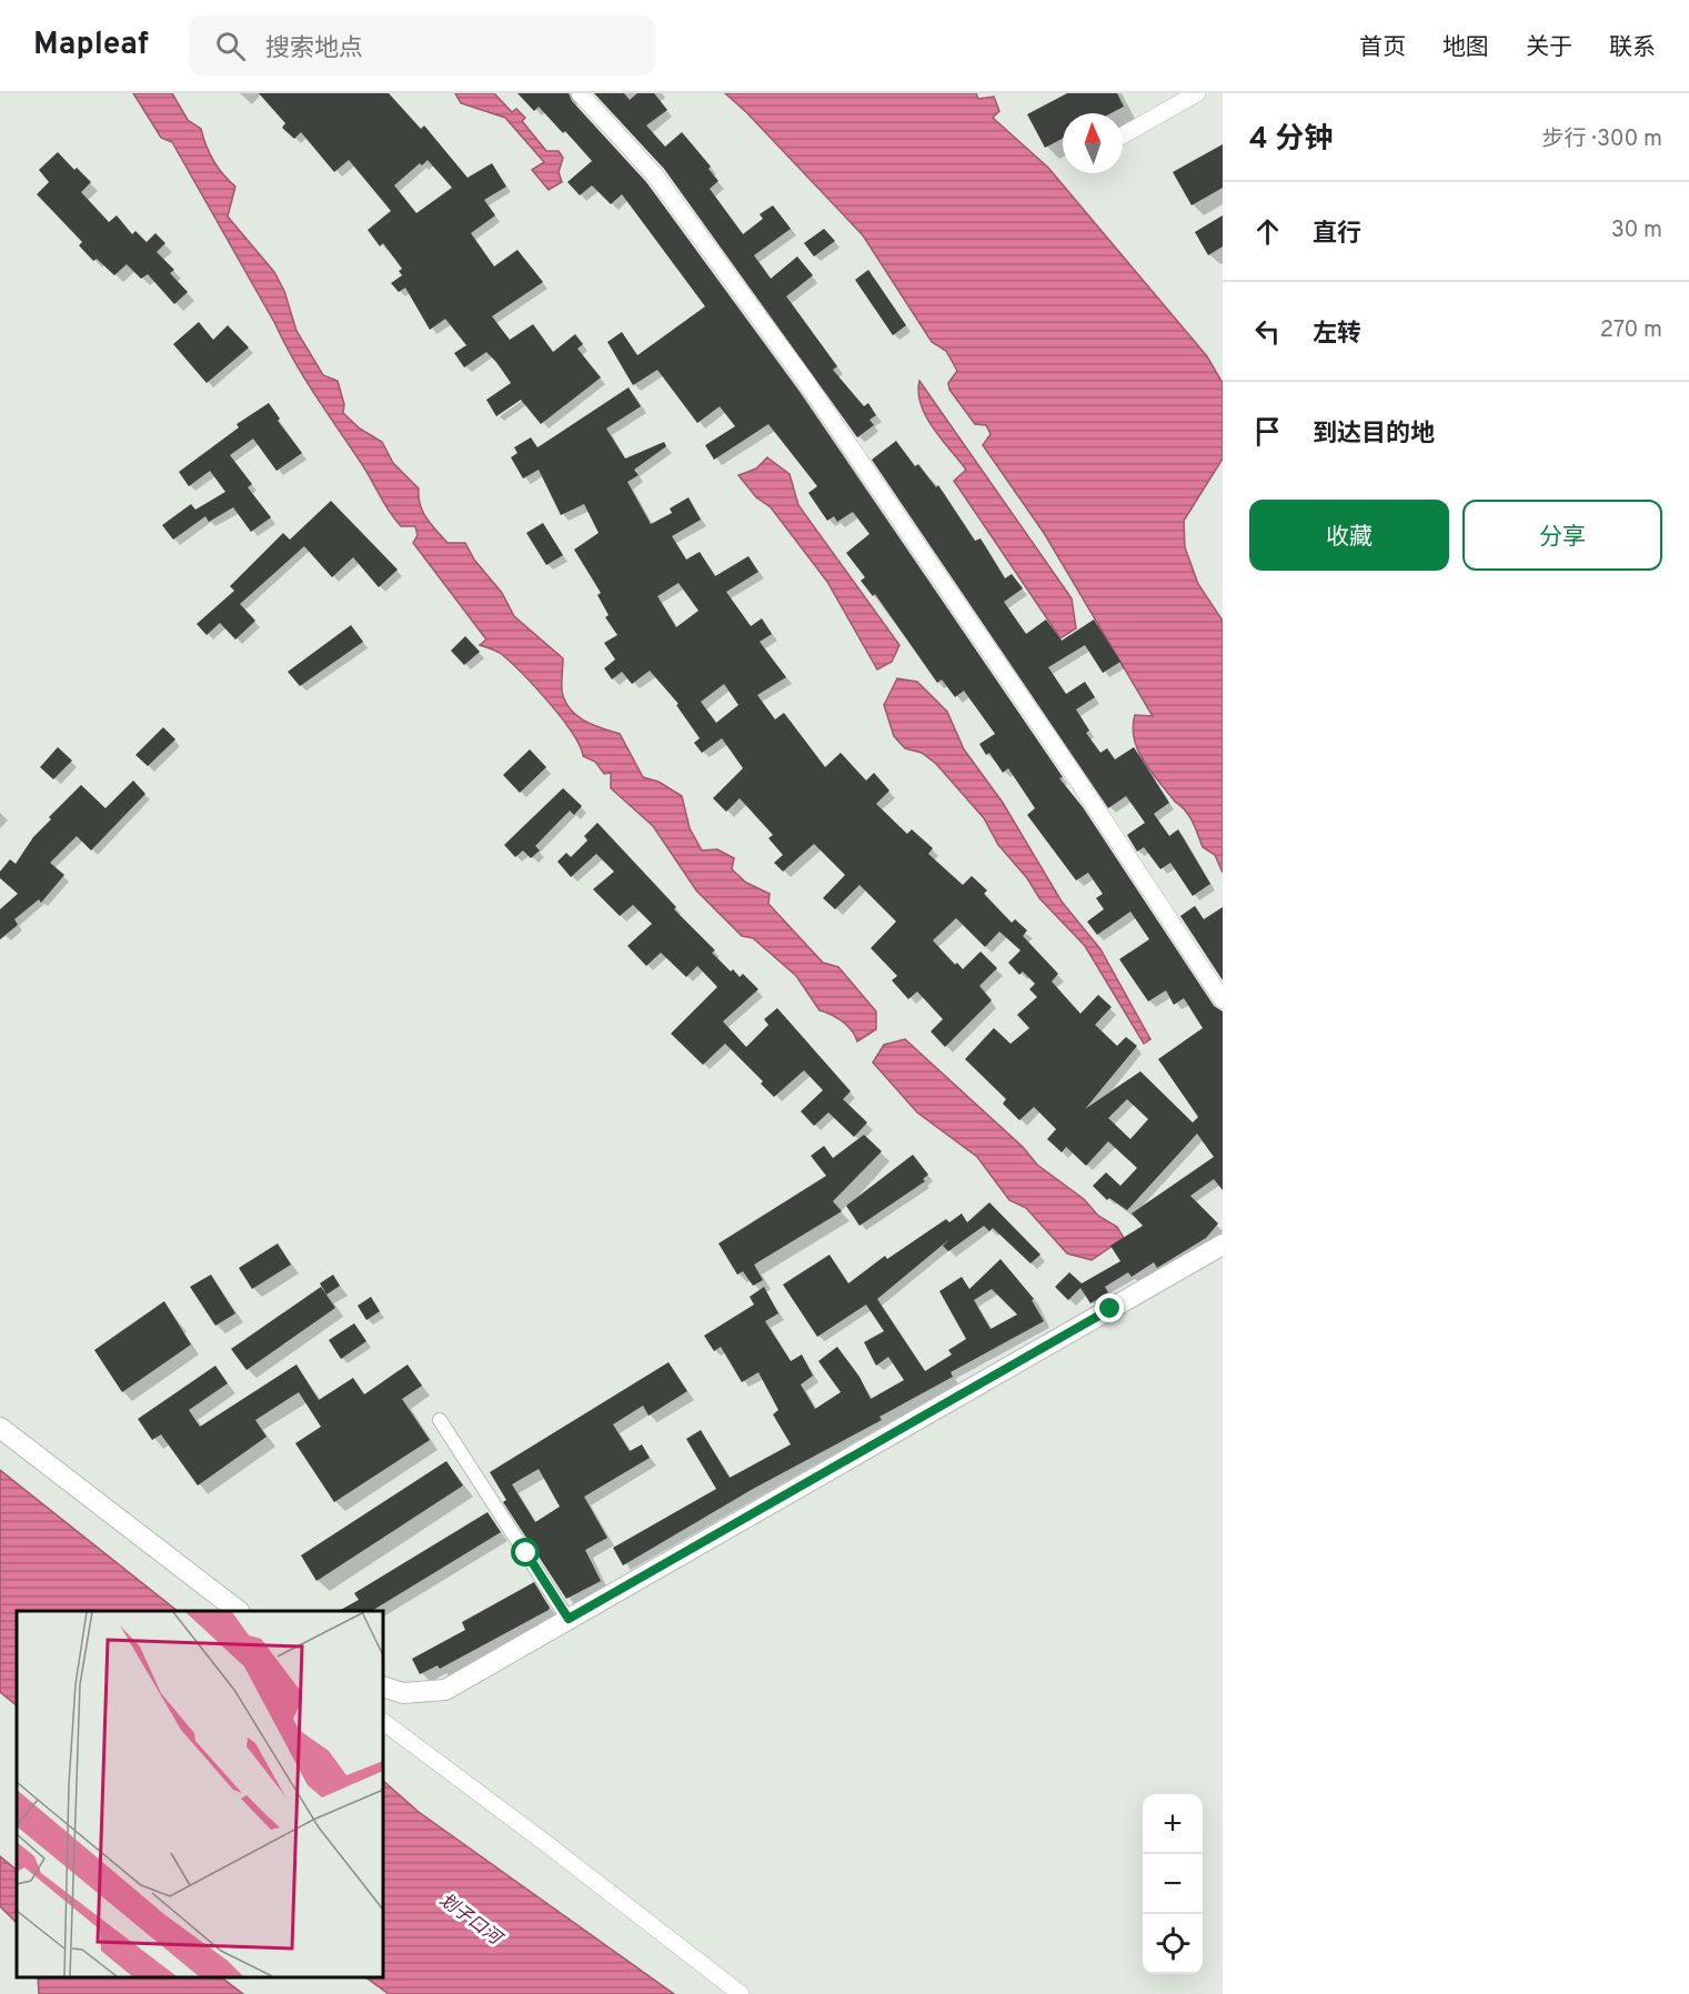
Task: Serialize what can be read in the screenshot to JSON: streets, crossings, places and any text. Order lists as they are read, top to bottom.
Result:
{
  "water": ["划子口河"],
  "north": "top",
  "page": {
    "header": "Mapleaf",
    "search": "搜索地点",
    "nav": [
      "首页",
      "地图",
      "关于",
      "联系"
    ],
    "heading": ["4 分钟", "步行 · 300 m"],
    "list": [
      ["直行", "30 m"],
      ["左转", "270 m"],
      "到达目的地"
    ],
    "buttons": ["收藏", "分享"],
    "map_buttons": ["+", "−"]
  }
}
